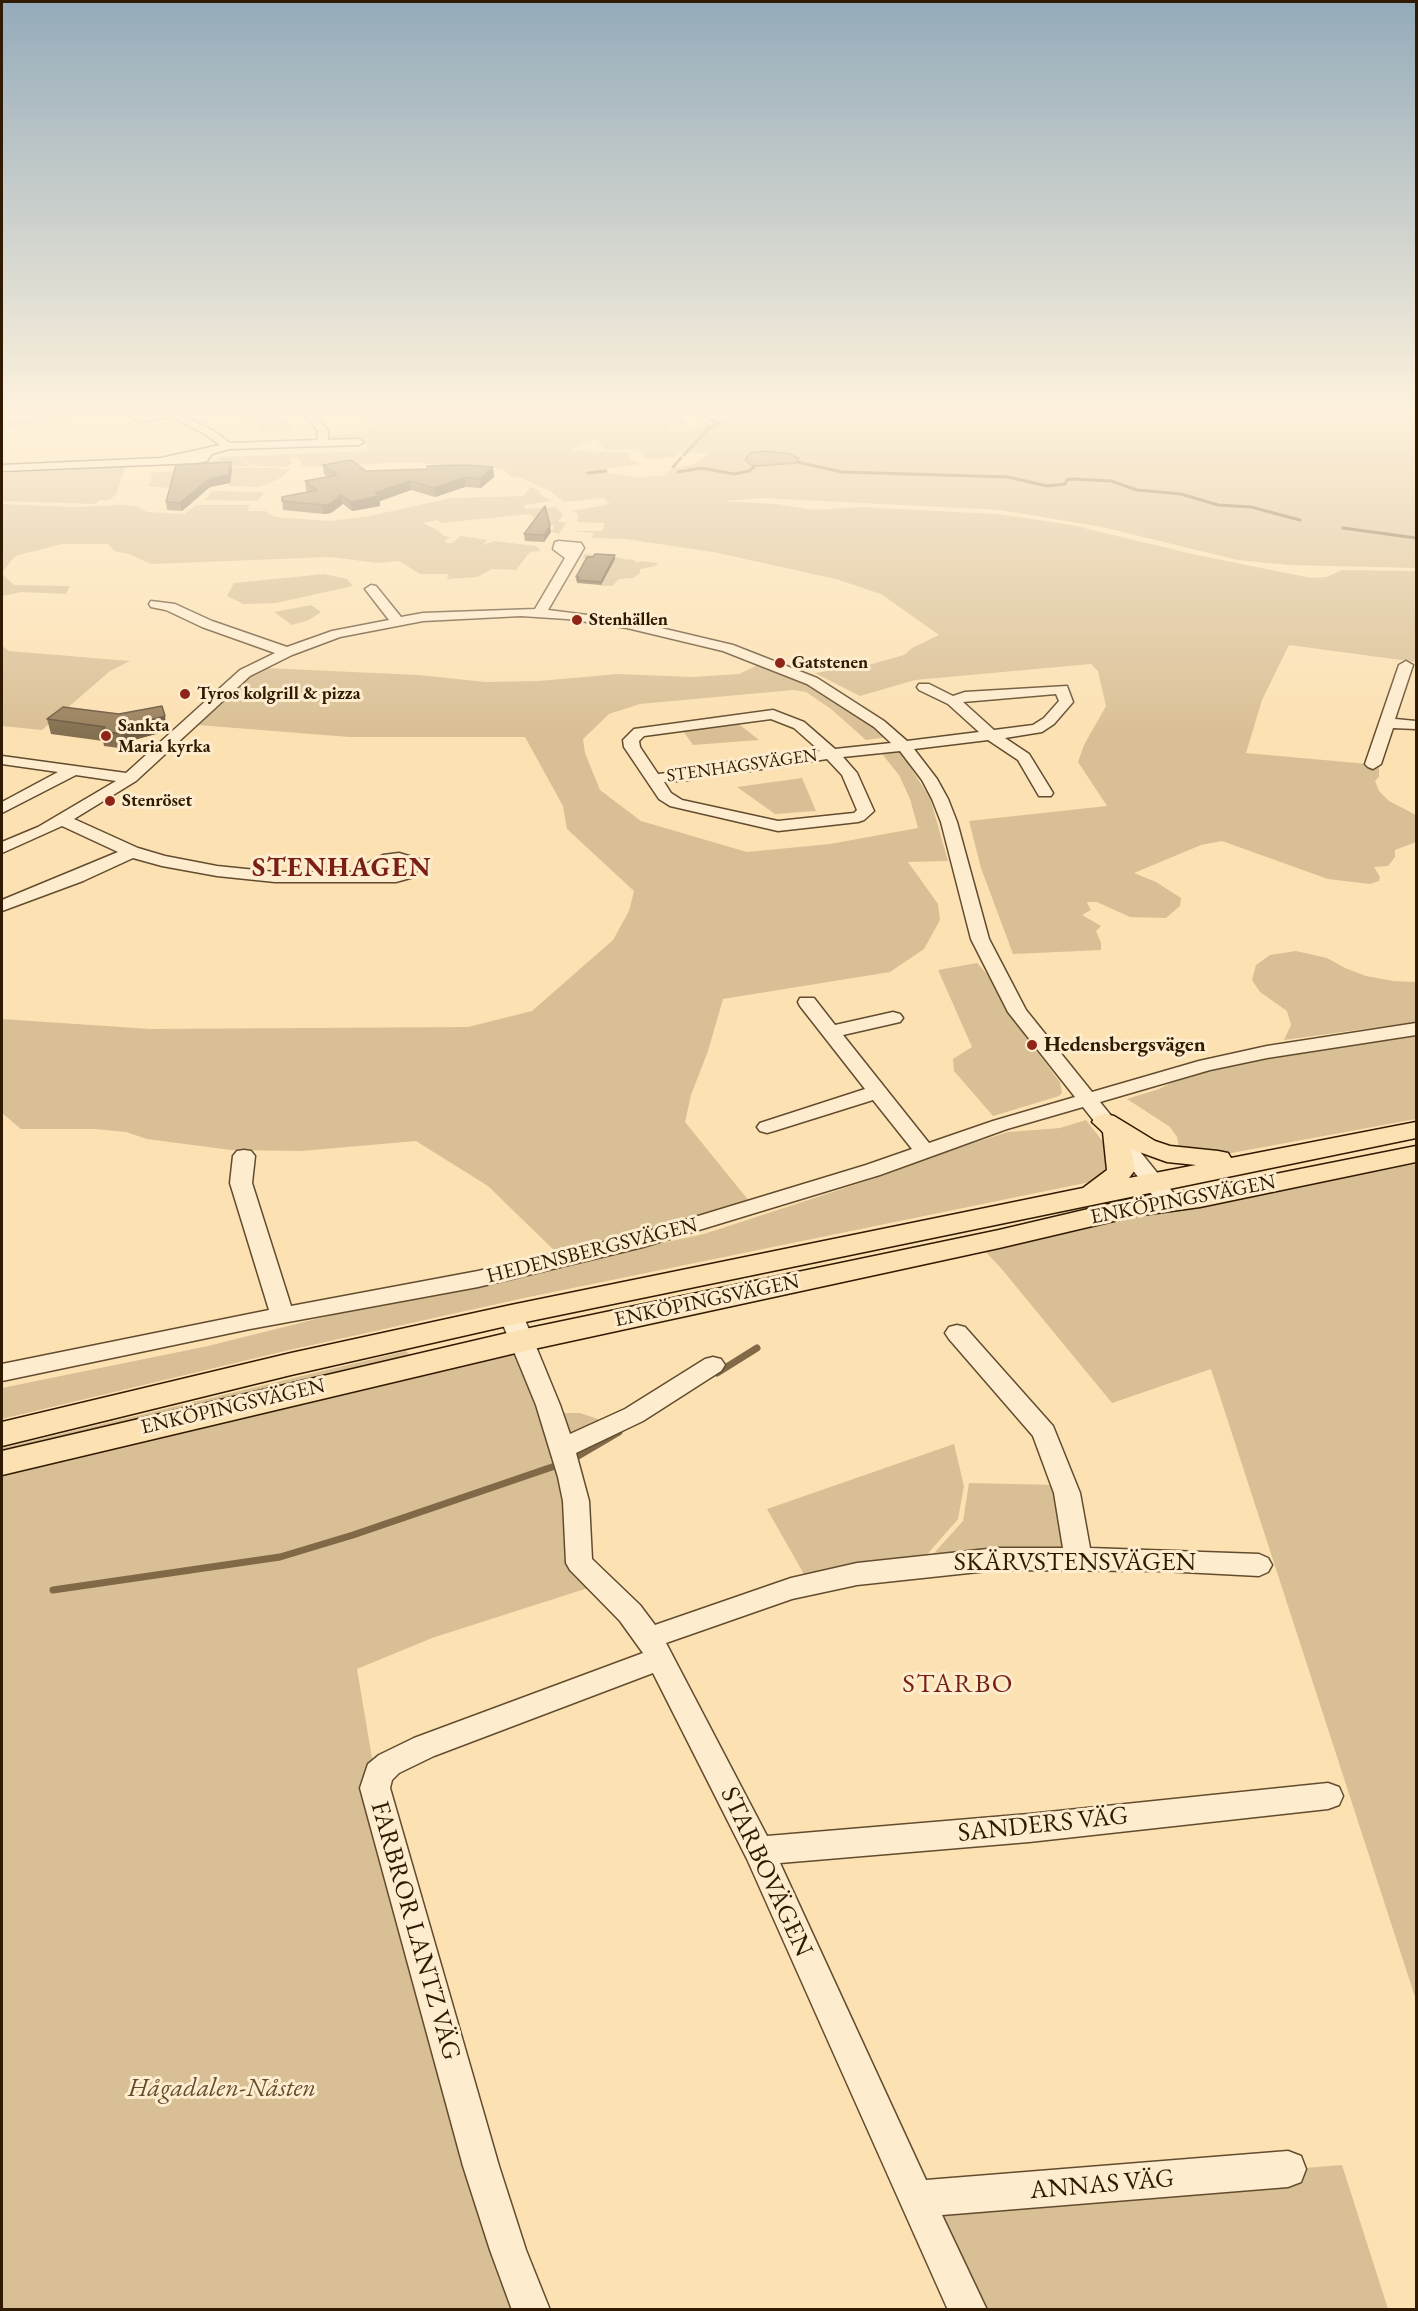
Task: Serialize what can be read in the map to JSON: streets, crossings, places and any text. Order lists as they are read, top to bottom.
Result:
{
  "streets": {
    "main road": ["ENKÖPINGSVÄGEN"],
    "street": [
      "STENHAGSVÄGEN",
      "HEDENSBERGSVÄGEN",
      "SKÄRVSTENSVÄGEN",
      "SANDERS VÄG",
      "STARBOVÄGEN",
      "FARBROR LANTZ VÄG",
      "ANNAS VÄG"
    ]
  },
  "crossings": [
    ["ENKÖPINGSVÄGEN", "STARBOVÄGEN"],
    ["SKÄRVSTENSVÄGEN", "STARBOVÄGEN"],
    ["SKÄRVSTENSVÄGEN", "FARBROR LANTZ VÄG"],
    ["SANDERS VÄG", "STARBOVÄGEN"],
    ["STARBOVÄGEN", "FARBROR LANTZ VÄG"],
    ["STARBOVÄGEN", "ANNAS VÄG"]
  ],
  "districts": ["STENHAGEN", "STARBO"],
  "parks": ["Hågadalen-Nåsten"],
  "places": [
    "Stenhällen",
    "Gatstenen",
    "Tyros kolgrill & pizza",
    "Sankta Maria kyrka",
    "Stenröset",
    "Hedensbergsvägen"
  ]
}
